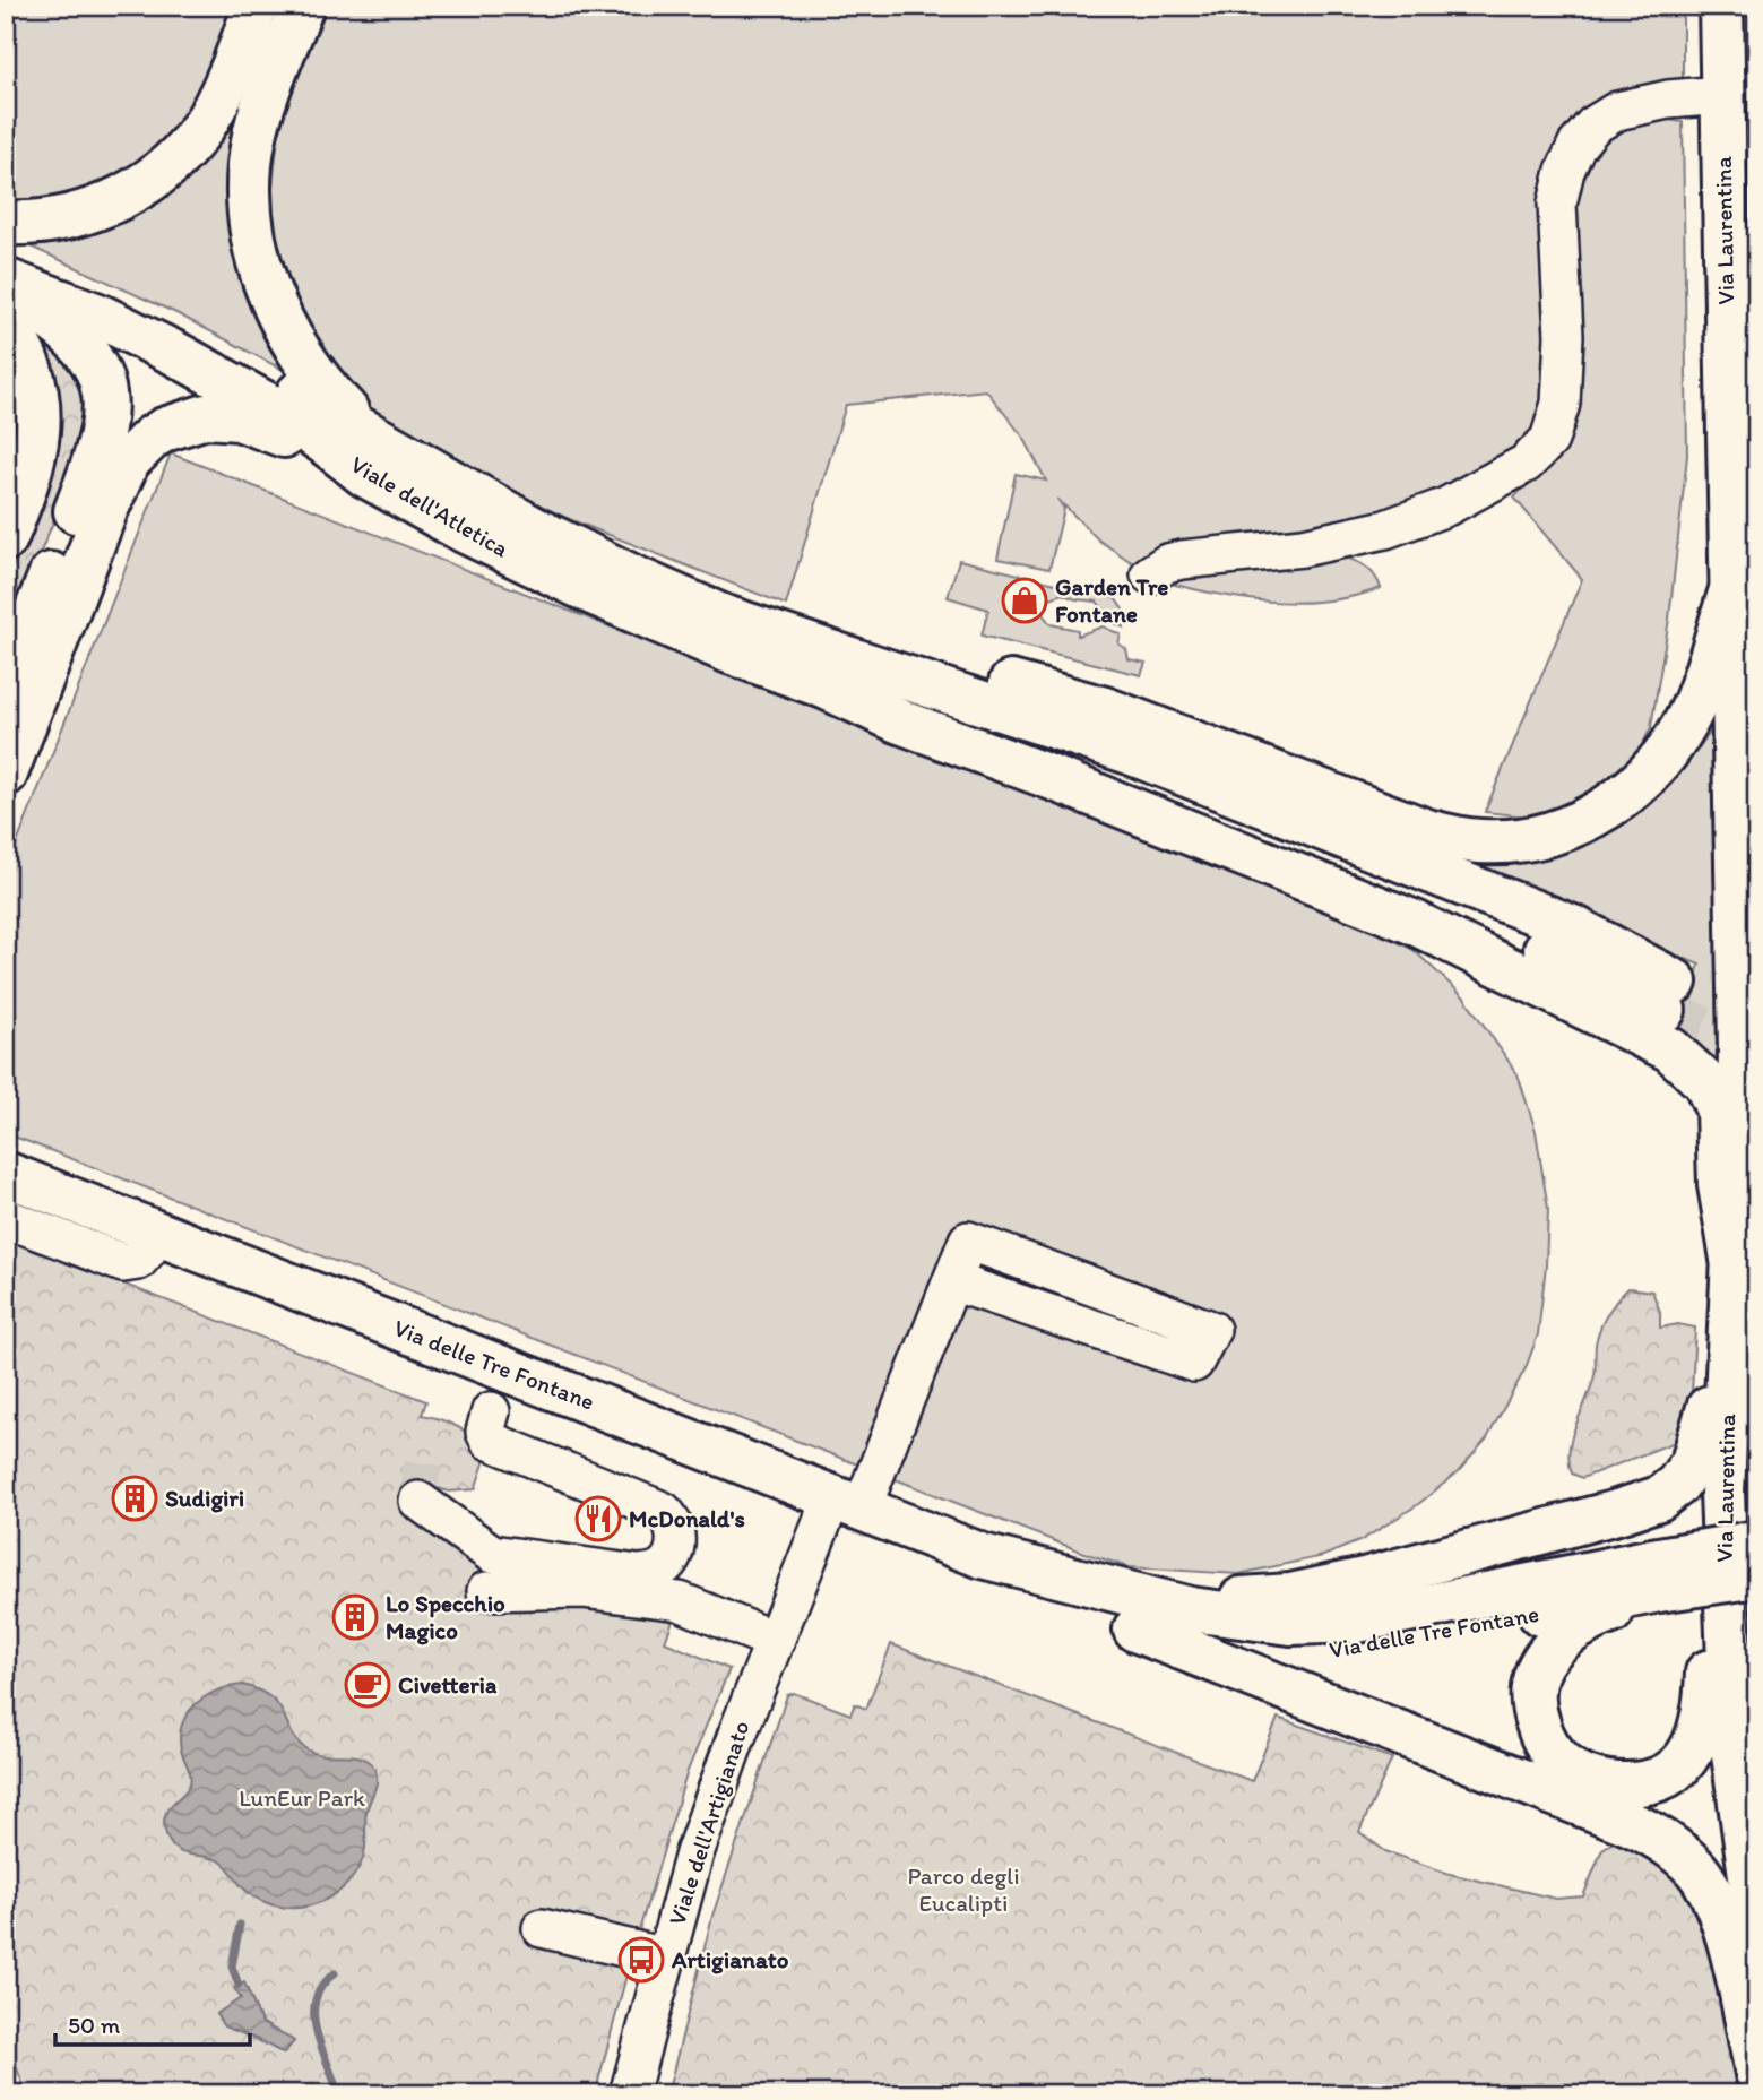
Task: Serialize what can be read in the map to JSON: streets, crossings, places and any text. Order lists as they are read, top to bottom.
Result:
{
  "streets": {
    "main road": ["Via Laurentina", "Viale dell'Atletica", "Via delle Tre Fontane"],
    "street": ["Viale dell'Artigianato"]
  },
  "crossings": [
    ["Via delle Tre Fontane", "Viale dell'Artigianato"]
  ],
  "parks": ["LunEur Park", "Parco degli Eucalipti"],
  "places": {
    "shop": ["Garden Tre Fontane"],
    "building": ["Sudigiri", "Lo Specchio Magico"],
    "restaurant": ["McDonald's"],
    "cafe": ["Civetteria"],
    "bus stop": ["Artigianato"]
  },
  "scale_bar": "50 m"
}
